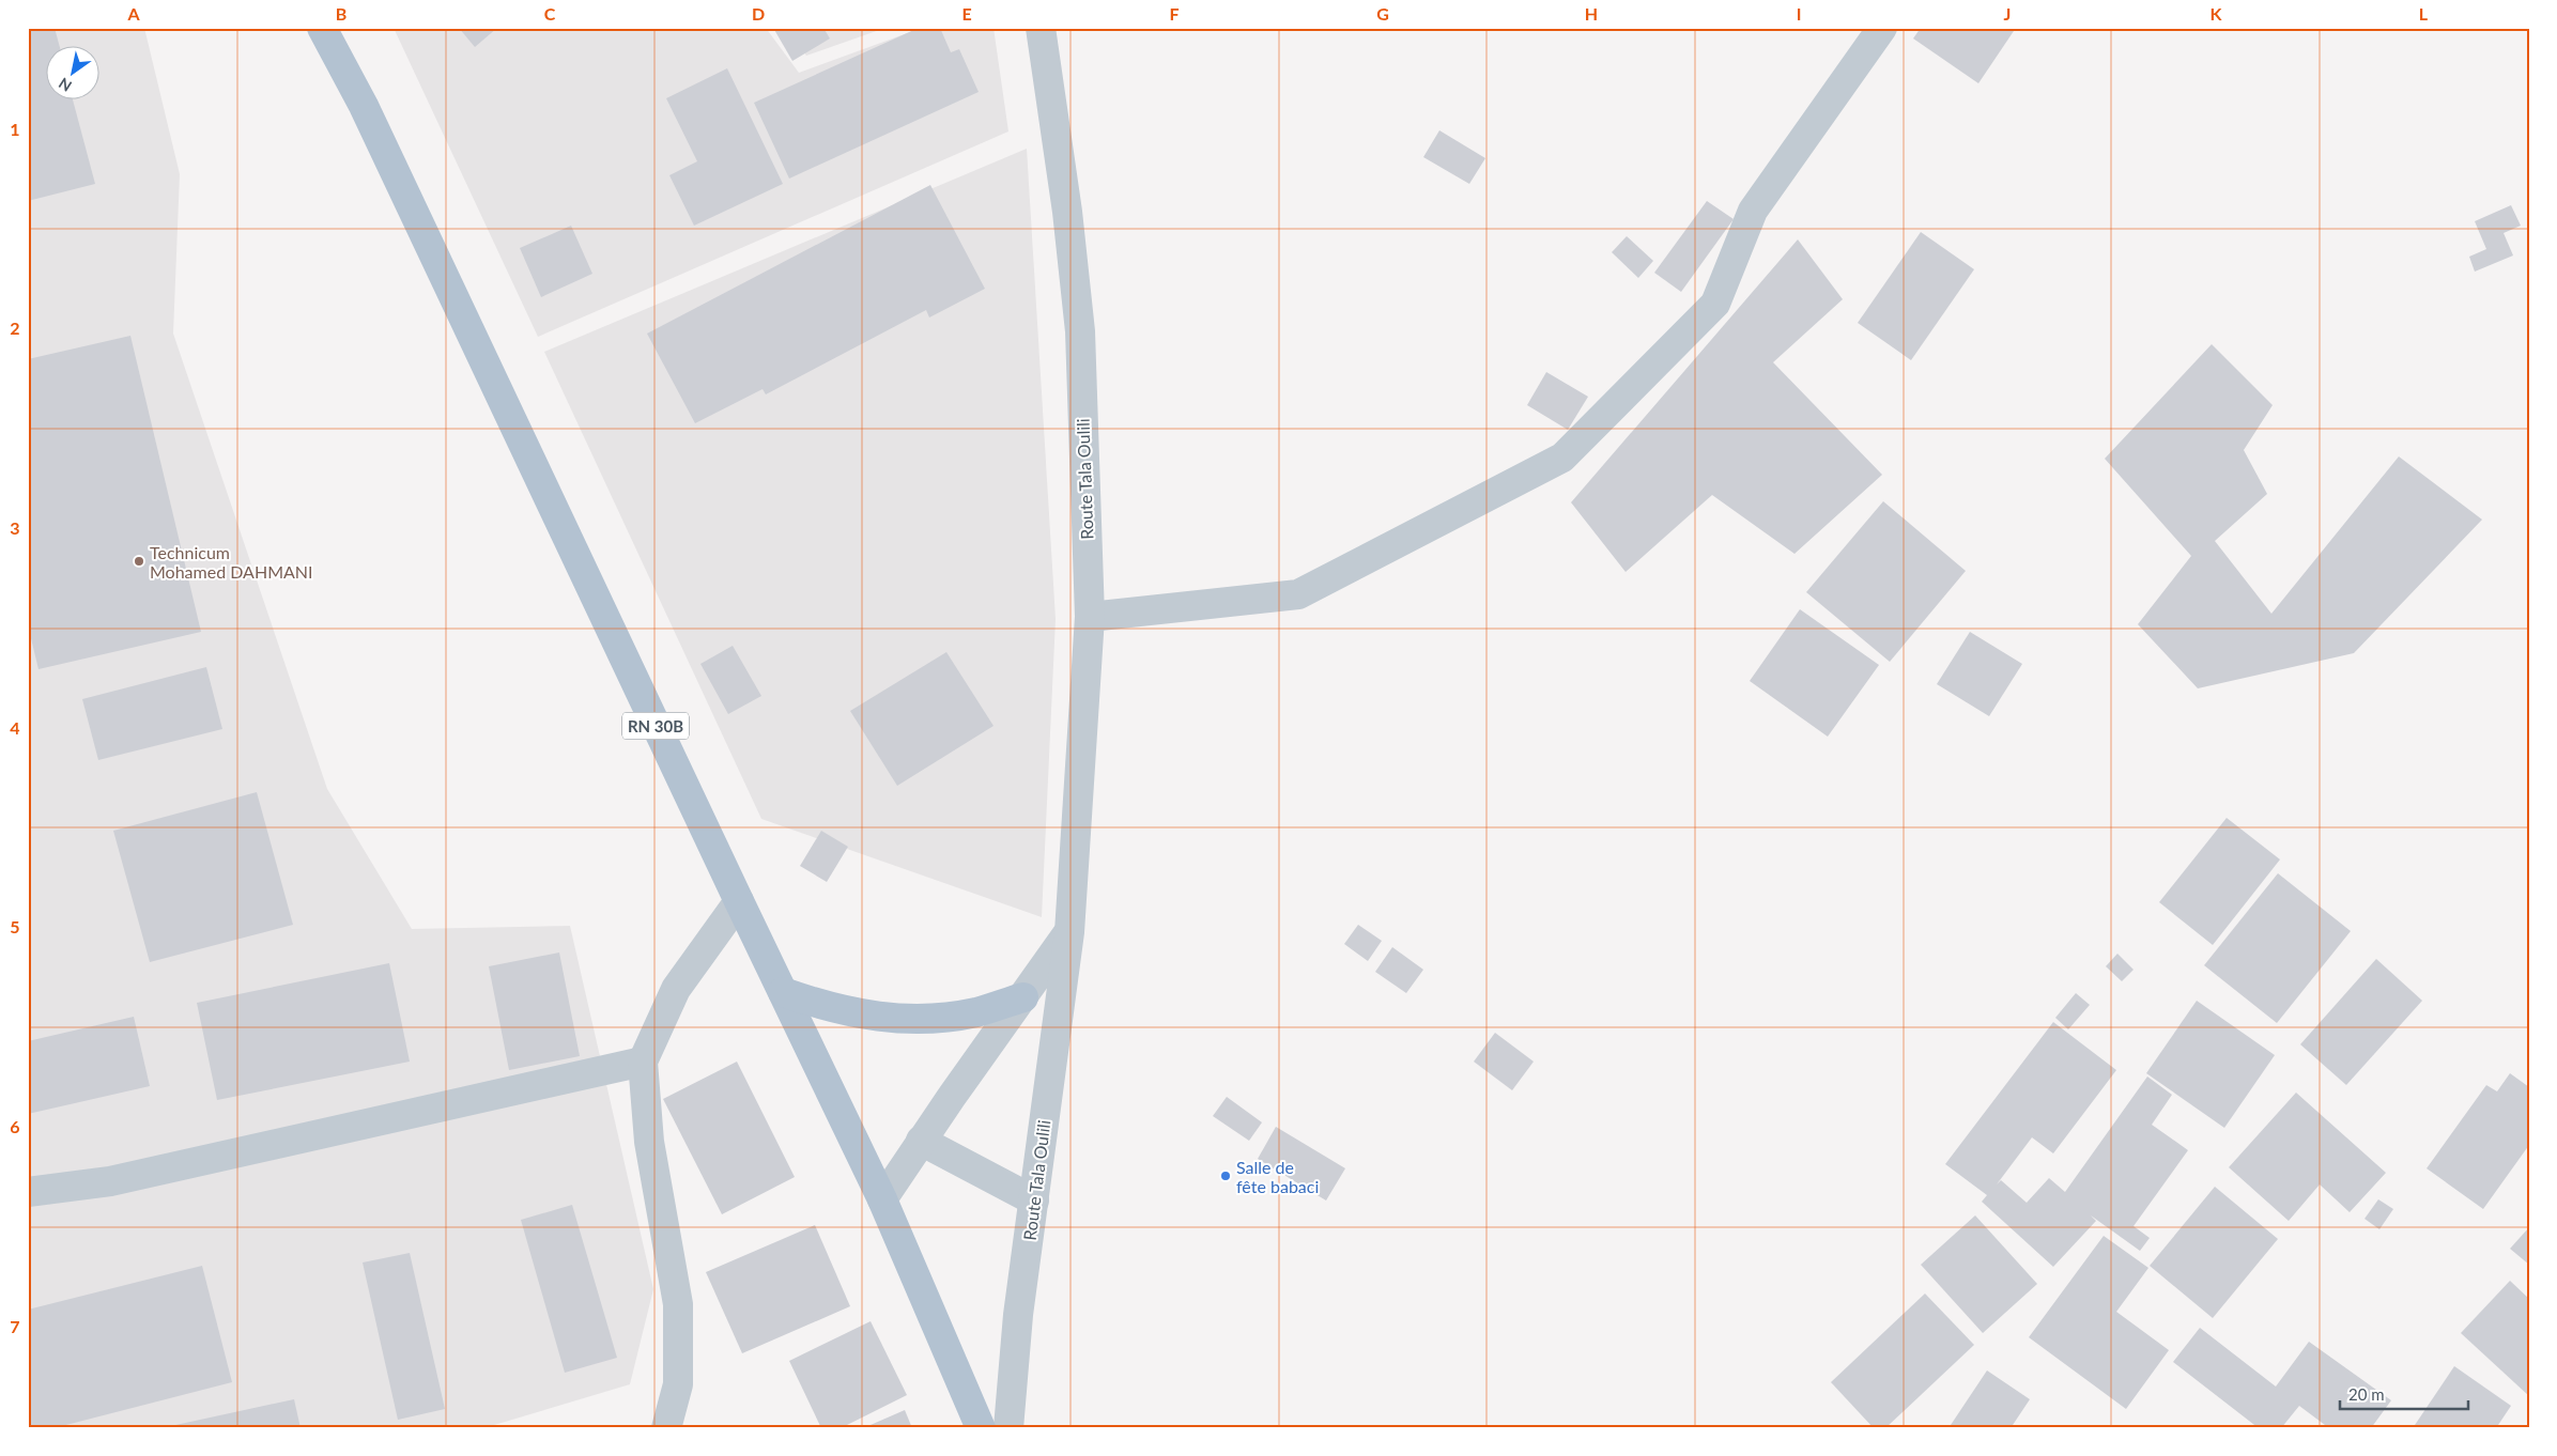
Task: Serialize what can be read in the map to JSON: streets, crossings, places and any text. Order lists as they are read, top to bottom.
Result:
{
  "streets": {
    "main road": ["RN 30B"],
    "street": ["Route Tala Oulili"]
  },
  "places": ["Technicum Mohamed DAHMANI", "Salle de fête babaci"],
  "scale_bar": "20 m",
  "north": "bottom left",
  "grid": {
    "columns": [
      "A",
      "B",
      "C",
      "D",
      "E",
      "F",
      "G",
      "H",
      "I",
      "J",
      "K",
      "L"
    ],
    "rows": [
      "1",
      "2",
      "3",
      "4",
      "5",
      "6",
      "7"
    ]
  }
}
